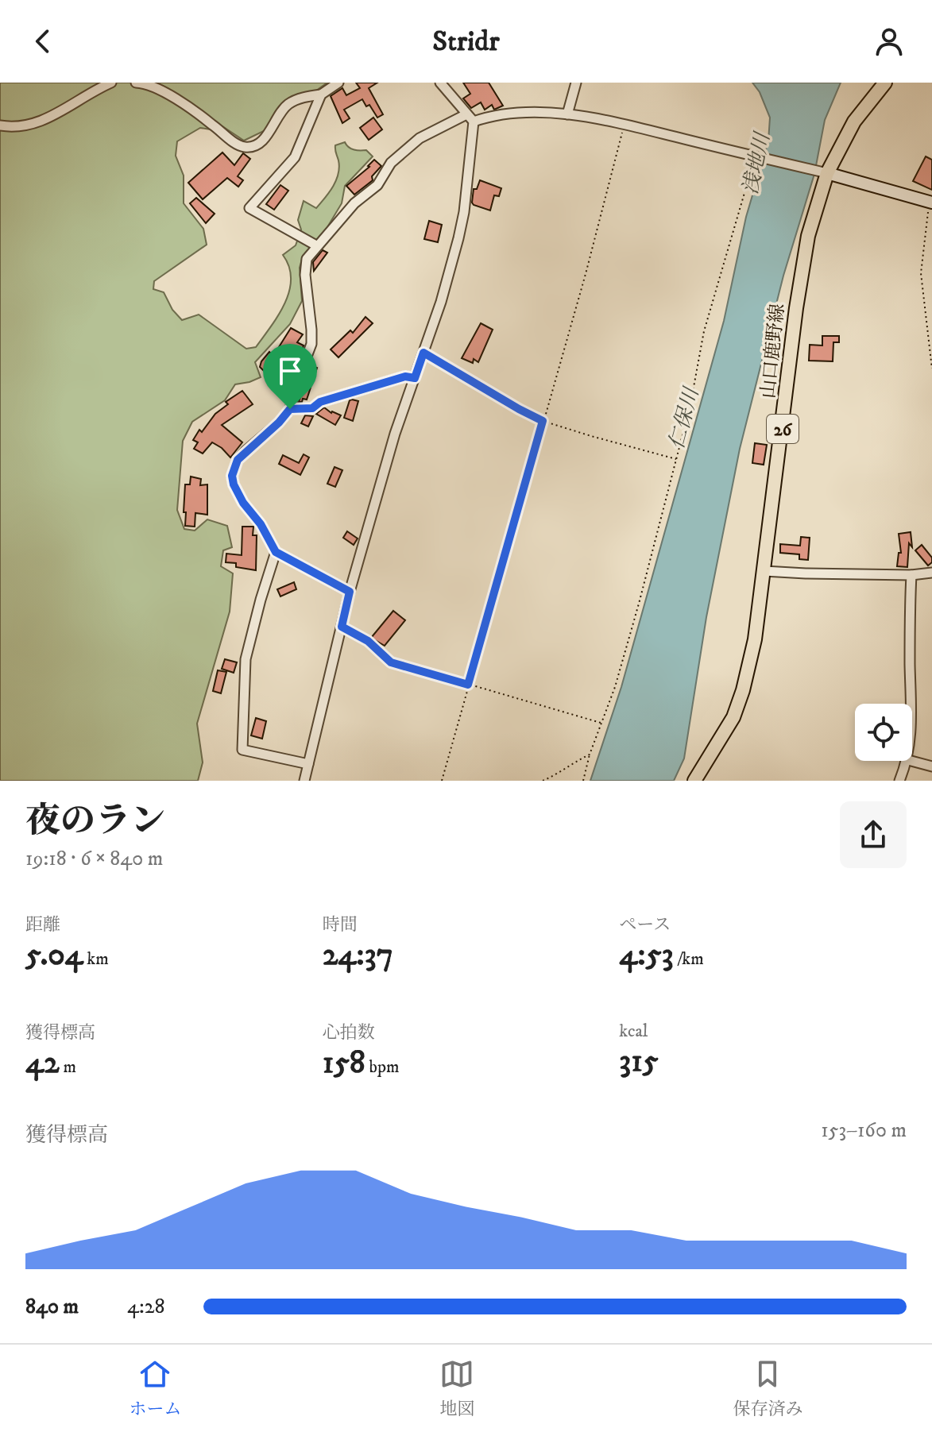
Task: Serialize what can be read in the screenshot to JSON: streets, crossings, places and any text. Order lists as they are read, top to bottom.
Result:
{
  "streets": {
    "main road": ["山口鹿野線", "26"]
  },
  "water": ["浅地川", "仁保川"],
  "page": {
    "header": "Stridr",
    "heading": ["夜のラン", "19:18 · 6 × 840 m"],
    "stats": [
      ["距離", "5.04 km"],
      ["時間", "24:37"],
      ["ペース", "4:53 /km"],
      ["獲得標高", "42 m"],
      ["心拍数", "158 bpm"],
      ["kcal", "315"]
    ],
    "chart": ["獲得標高", "153–160 m"],
    "list": [
      {
        "name": "840 m",
        "note": "4:28"
      }
    ],
    "tabs": ["ホーム", "地図", "保存済み"]
  }
}
